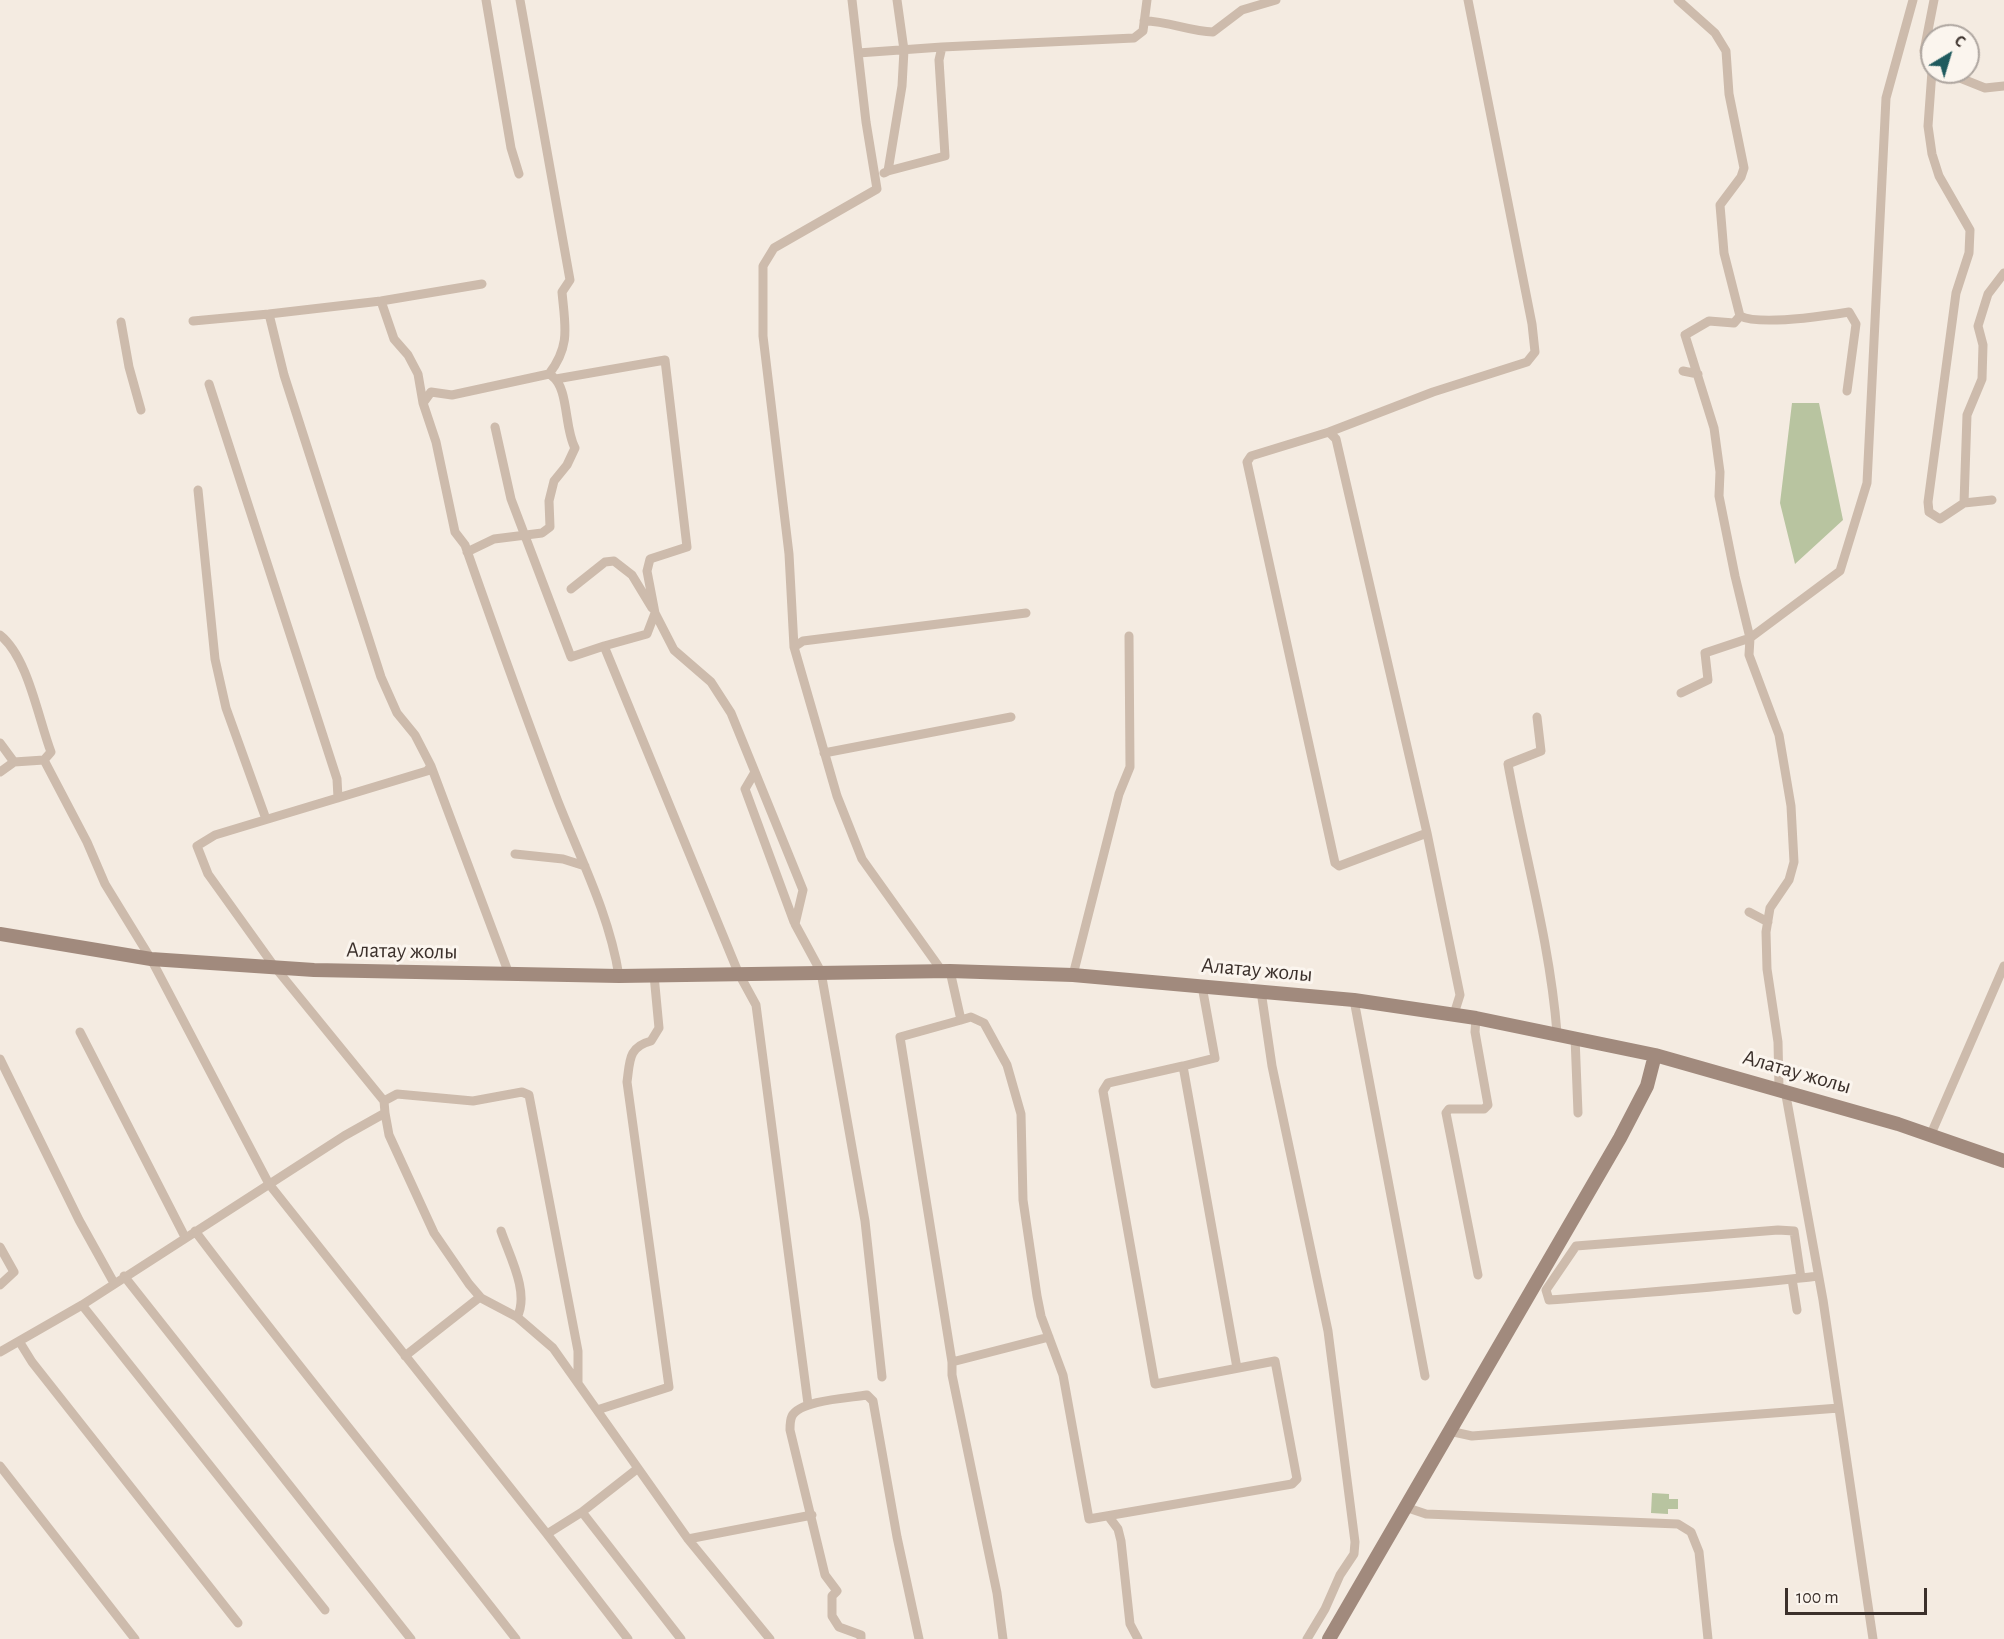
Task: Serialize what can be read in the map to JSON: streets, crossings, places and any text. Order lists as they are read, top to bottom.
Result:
{
  "streets": {
    "main road": ["Алатау жолы"]
  },
  "scale_bar": "100 m",
  "north": "top right"
}
